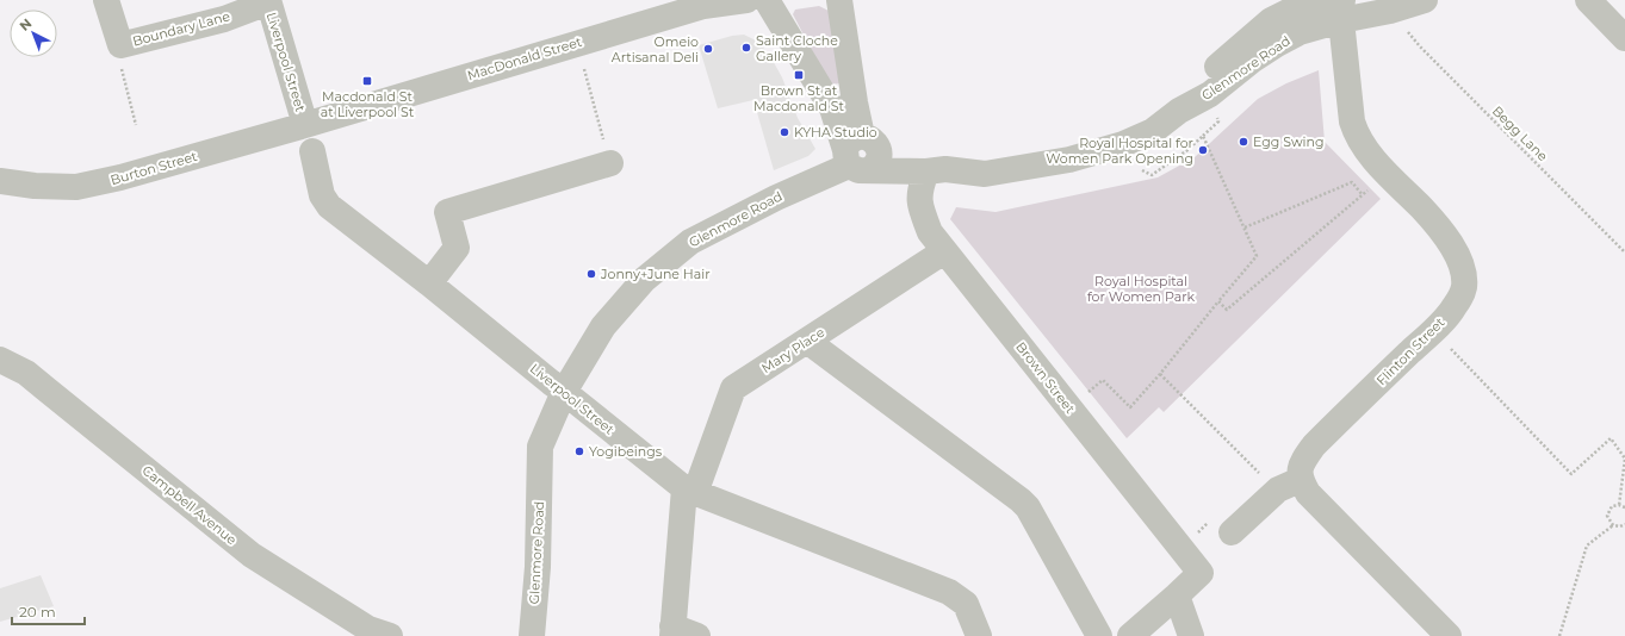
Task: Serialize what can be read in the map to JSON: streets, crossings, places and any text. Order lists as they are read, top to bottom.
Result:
{
  "streets": {
    "street": [
      "Boundary Lane",
      "MacDonald Street",
      "Liverpool Street",
      "Glenmore Road",
      "Burton Street",
      "Mary Place",
      "Flinton Street",
      "Brown Street",
      "Campbell Avenue"
    ],
    "path": ["Begg Lane"]
  },
  "crossings": [
    ["Boundary Lane", "Liverpool Street"],
    ["MacDonald Street", "Liverpool Street"],
    ["MacDonald Street", "Burton Street"],
    ["Liverpool Street", "Glenmore Road"],
    ["Liverpool Street", "Burton Street"],
    ["Liverpool Street", "Mary Place"],
    ["Glenmore Road", "Flinton Street"],
    ["Glenmore Road", "Brown Street"],
    ["Mary Place", "Brown Street"]
  ],
  "parks": ["Royal Hospital for Women Park"],
  "places": {
    "other": [
      "Saint Cloche Gallery",
      "Omeio Artisanal Deli",
      "KYHA Studio",
      "Egg Swing",
      "Royal Hospital for Women Park Opening",
      "Jonny+June Hair",
      "Yogibeings"
    ],
    "transit": ["Brown St at Macdonald St", "Macdonald St at Liverpool St"]
  },
  "scale_bar": "20 m",
  "north": "top left"
}
